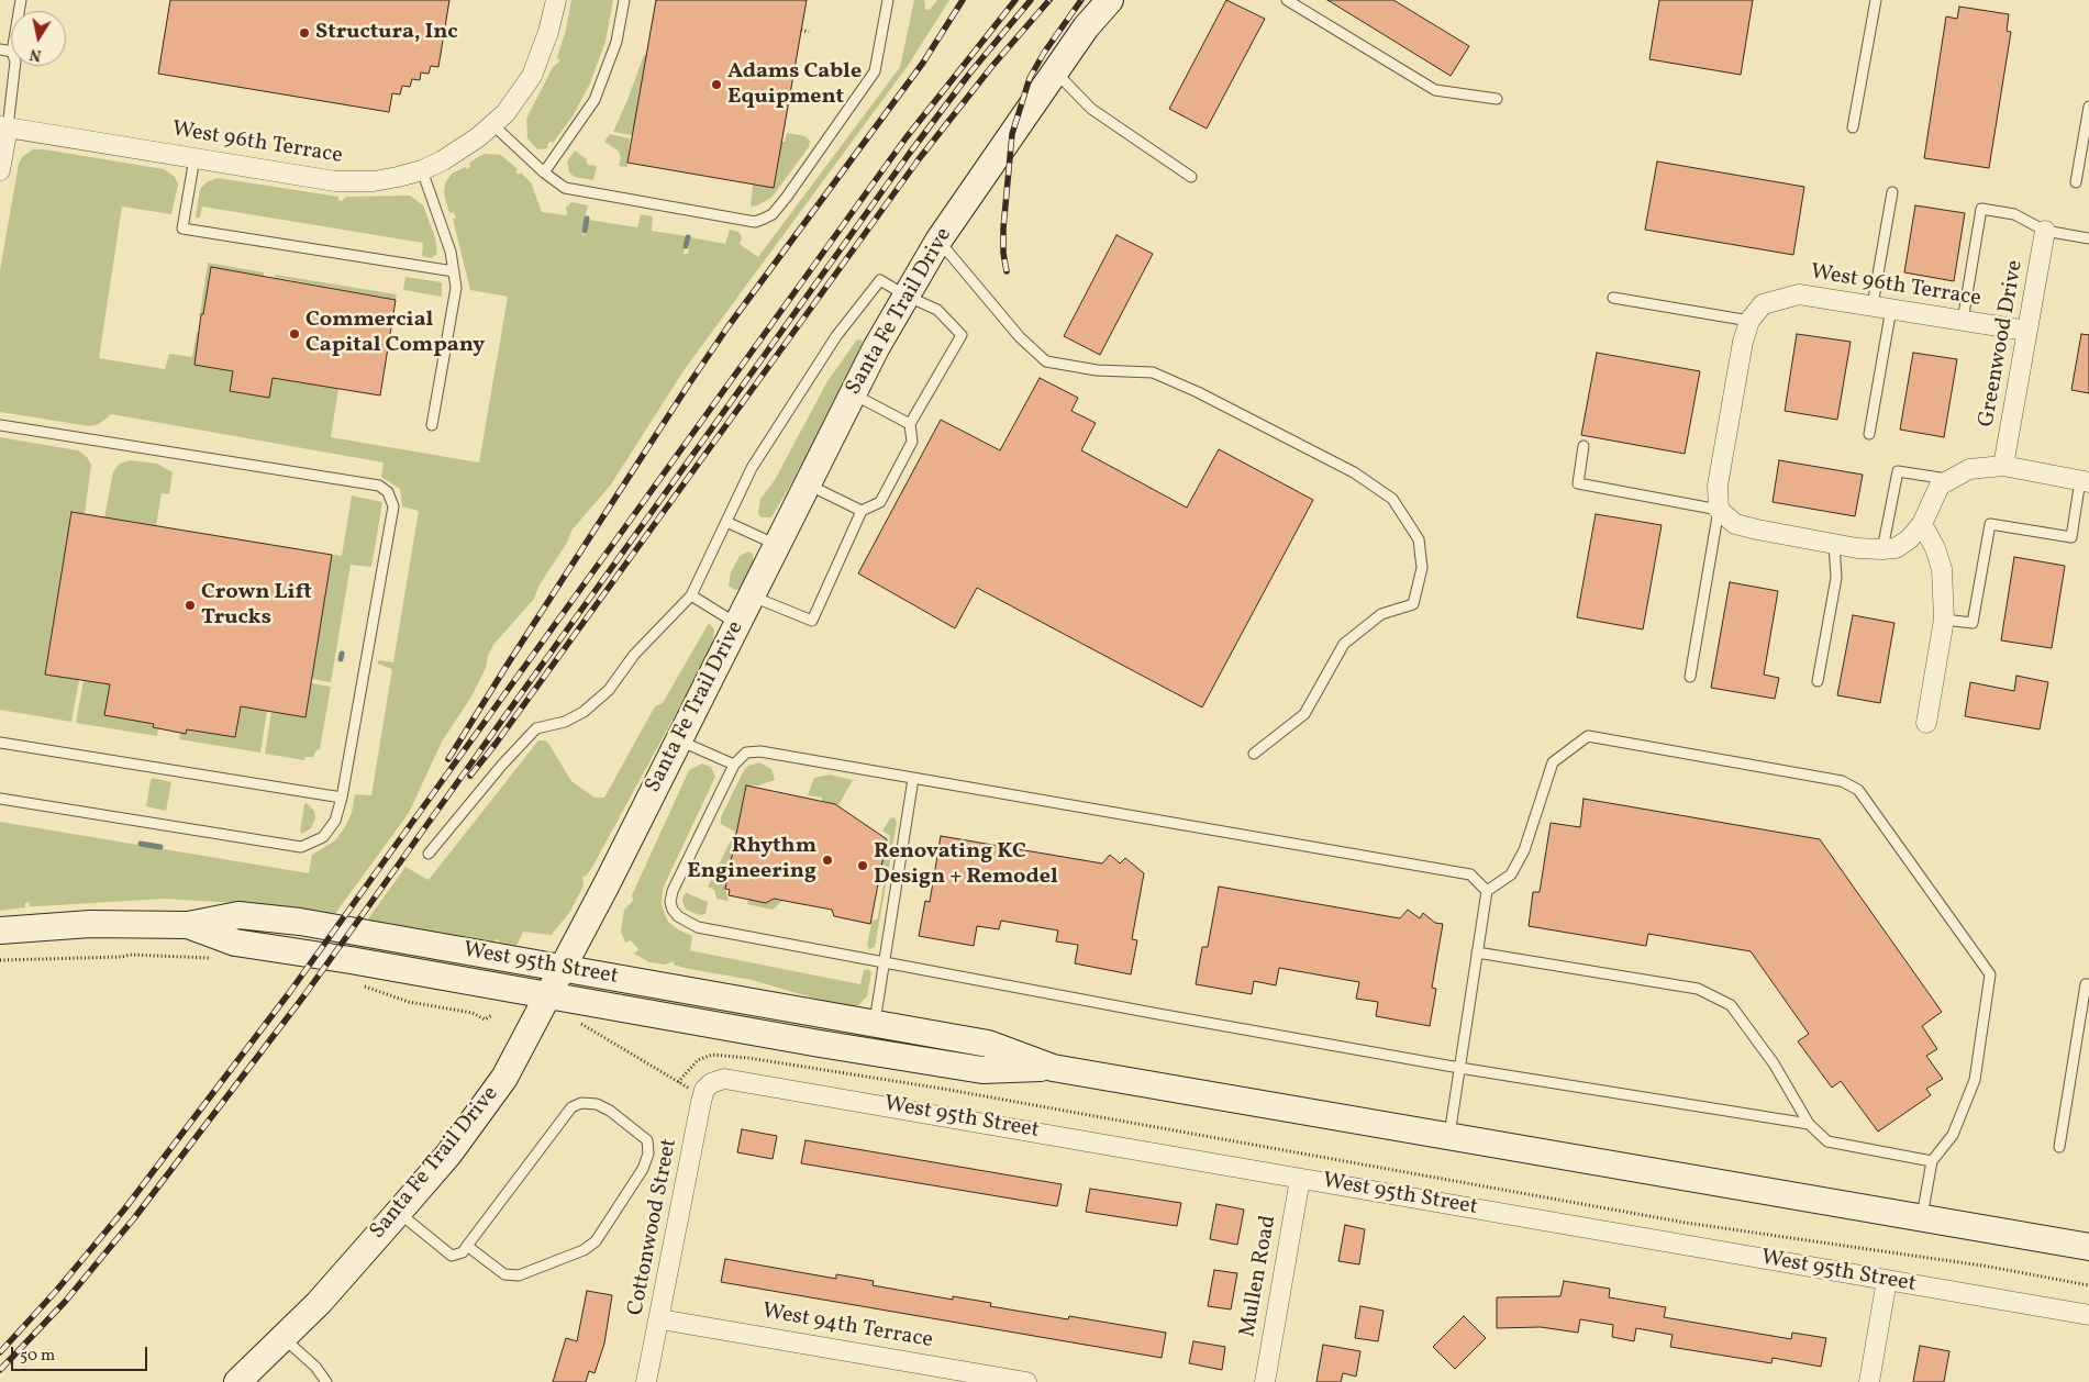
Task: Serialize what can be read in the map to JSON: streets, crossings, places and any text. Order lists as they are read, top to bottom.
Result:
{
  "streets": {
    "main road": ["Santa Fe Trail Drive", "West 95th Street"],
    "street": [
      "West 96th Terrace",
      "Greenwood Drive",
      "Cottonwood Street",
      "Mullen Road",
      "West 94th Terrace"
    ]
  },
  "crossings": [
    ["West 96th Terrace", "Greenwood Drive"],
    ["Santa Fe Trail Drive", "West 95th Street"],
    ["West 95th Street", "Cottonwood Street"],
    ["West 95th Street", "Mullen Road"],
    ["Cottonwood Street", "West 94th Terrace"]
  ],
  "places": [
    "Structura, Inc",
    "Adams Cable Equipment",
    "Commercial Capital Company",
    "Crown Lift Trucks",
    "Rhythm Engineering",
    "Renovating KC Design + Remodel"
  ],
  "scale_bar": "50 m",
  "north": "bottom"
}
